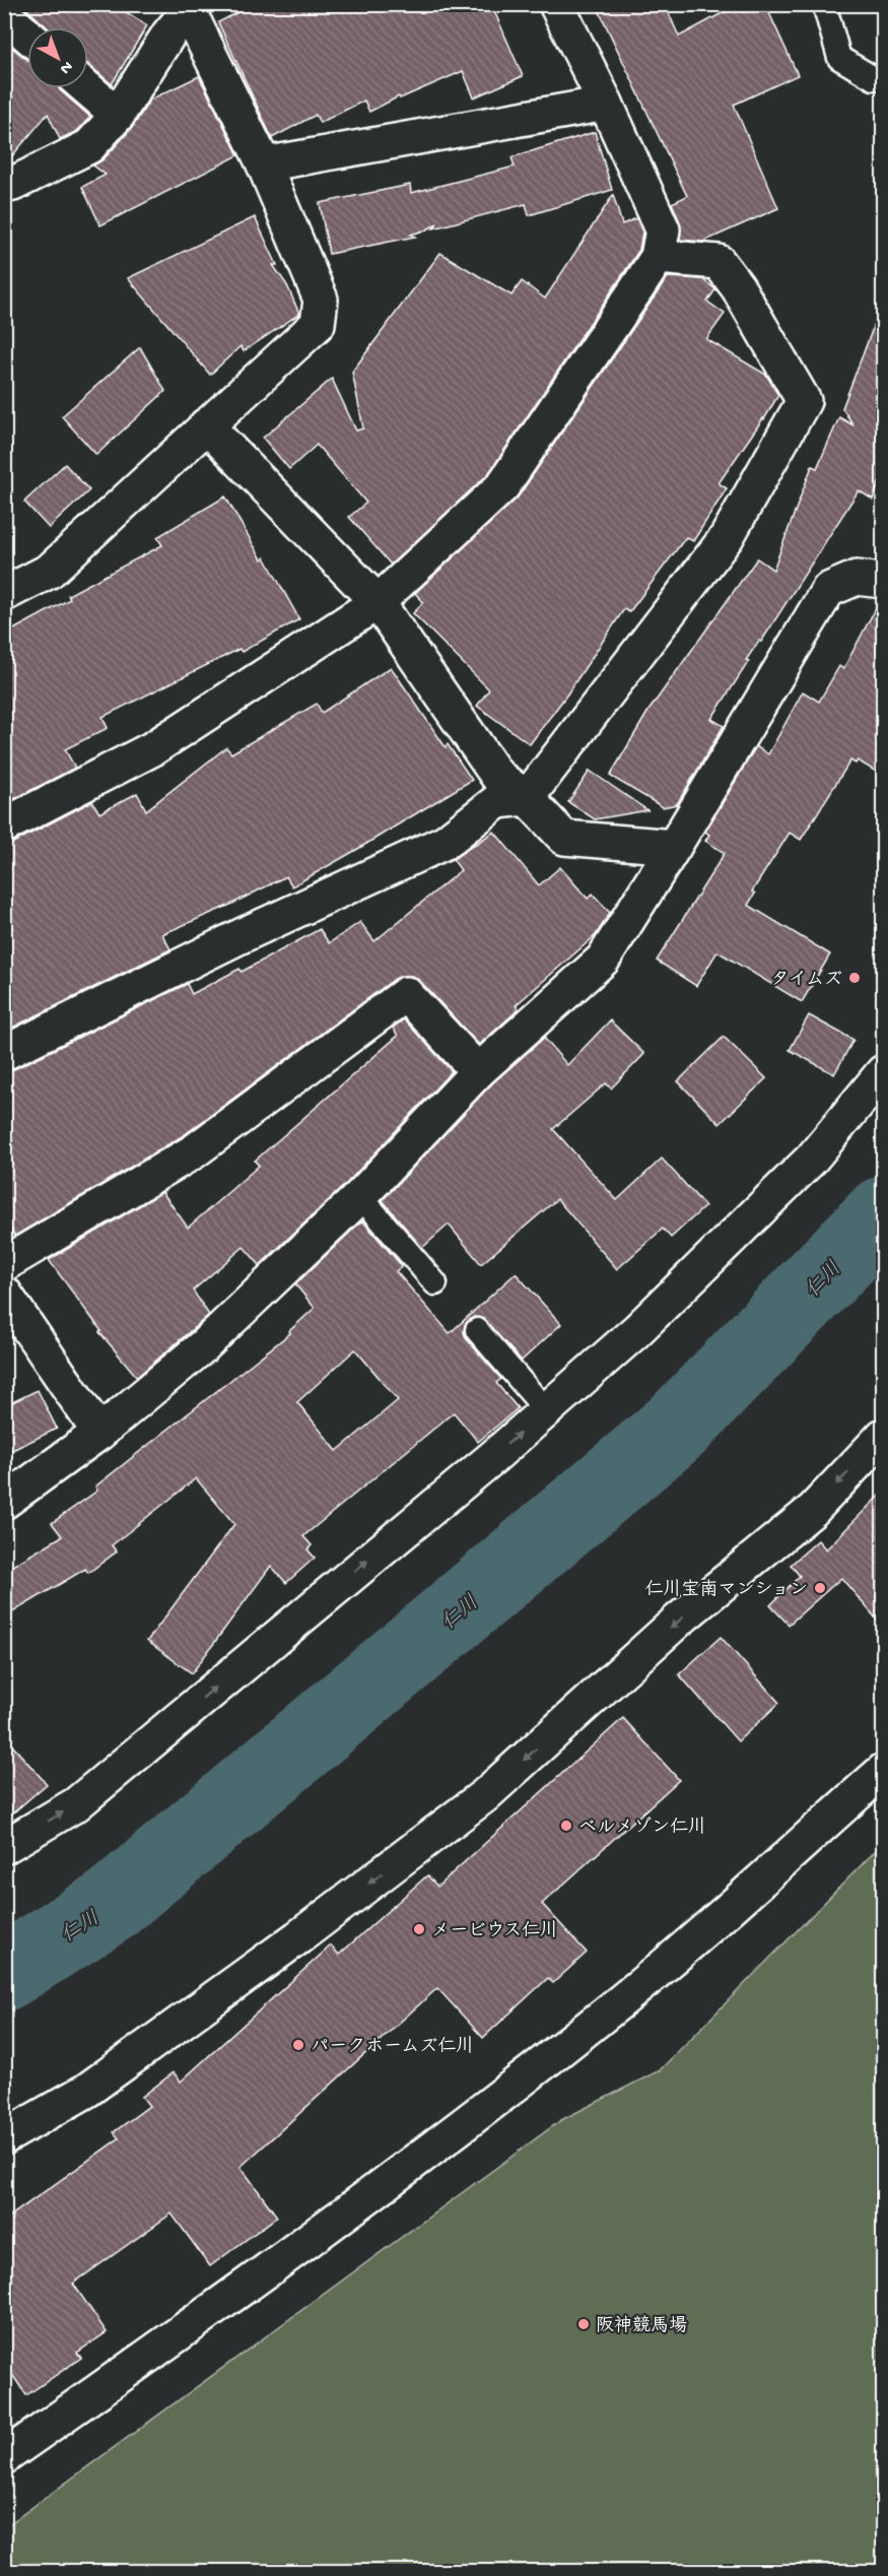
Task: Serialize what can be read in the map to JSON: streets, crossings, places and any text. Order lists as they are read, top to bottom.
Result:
{
  "water": ["仁川"],
  "places": [
    "タイムズ",
    "仁川宝南マンション",
    "ベルメゾン仁川",
    "メービウス仁川",
    "パークホームズ仁川",
    "阪神競馬場"
  ],
  "north": "bottom right"
}
